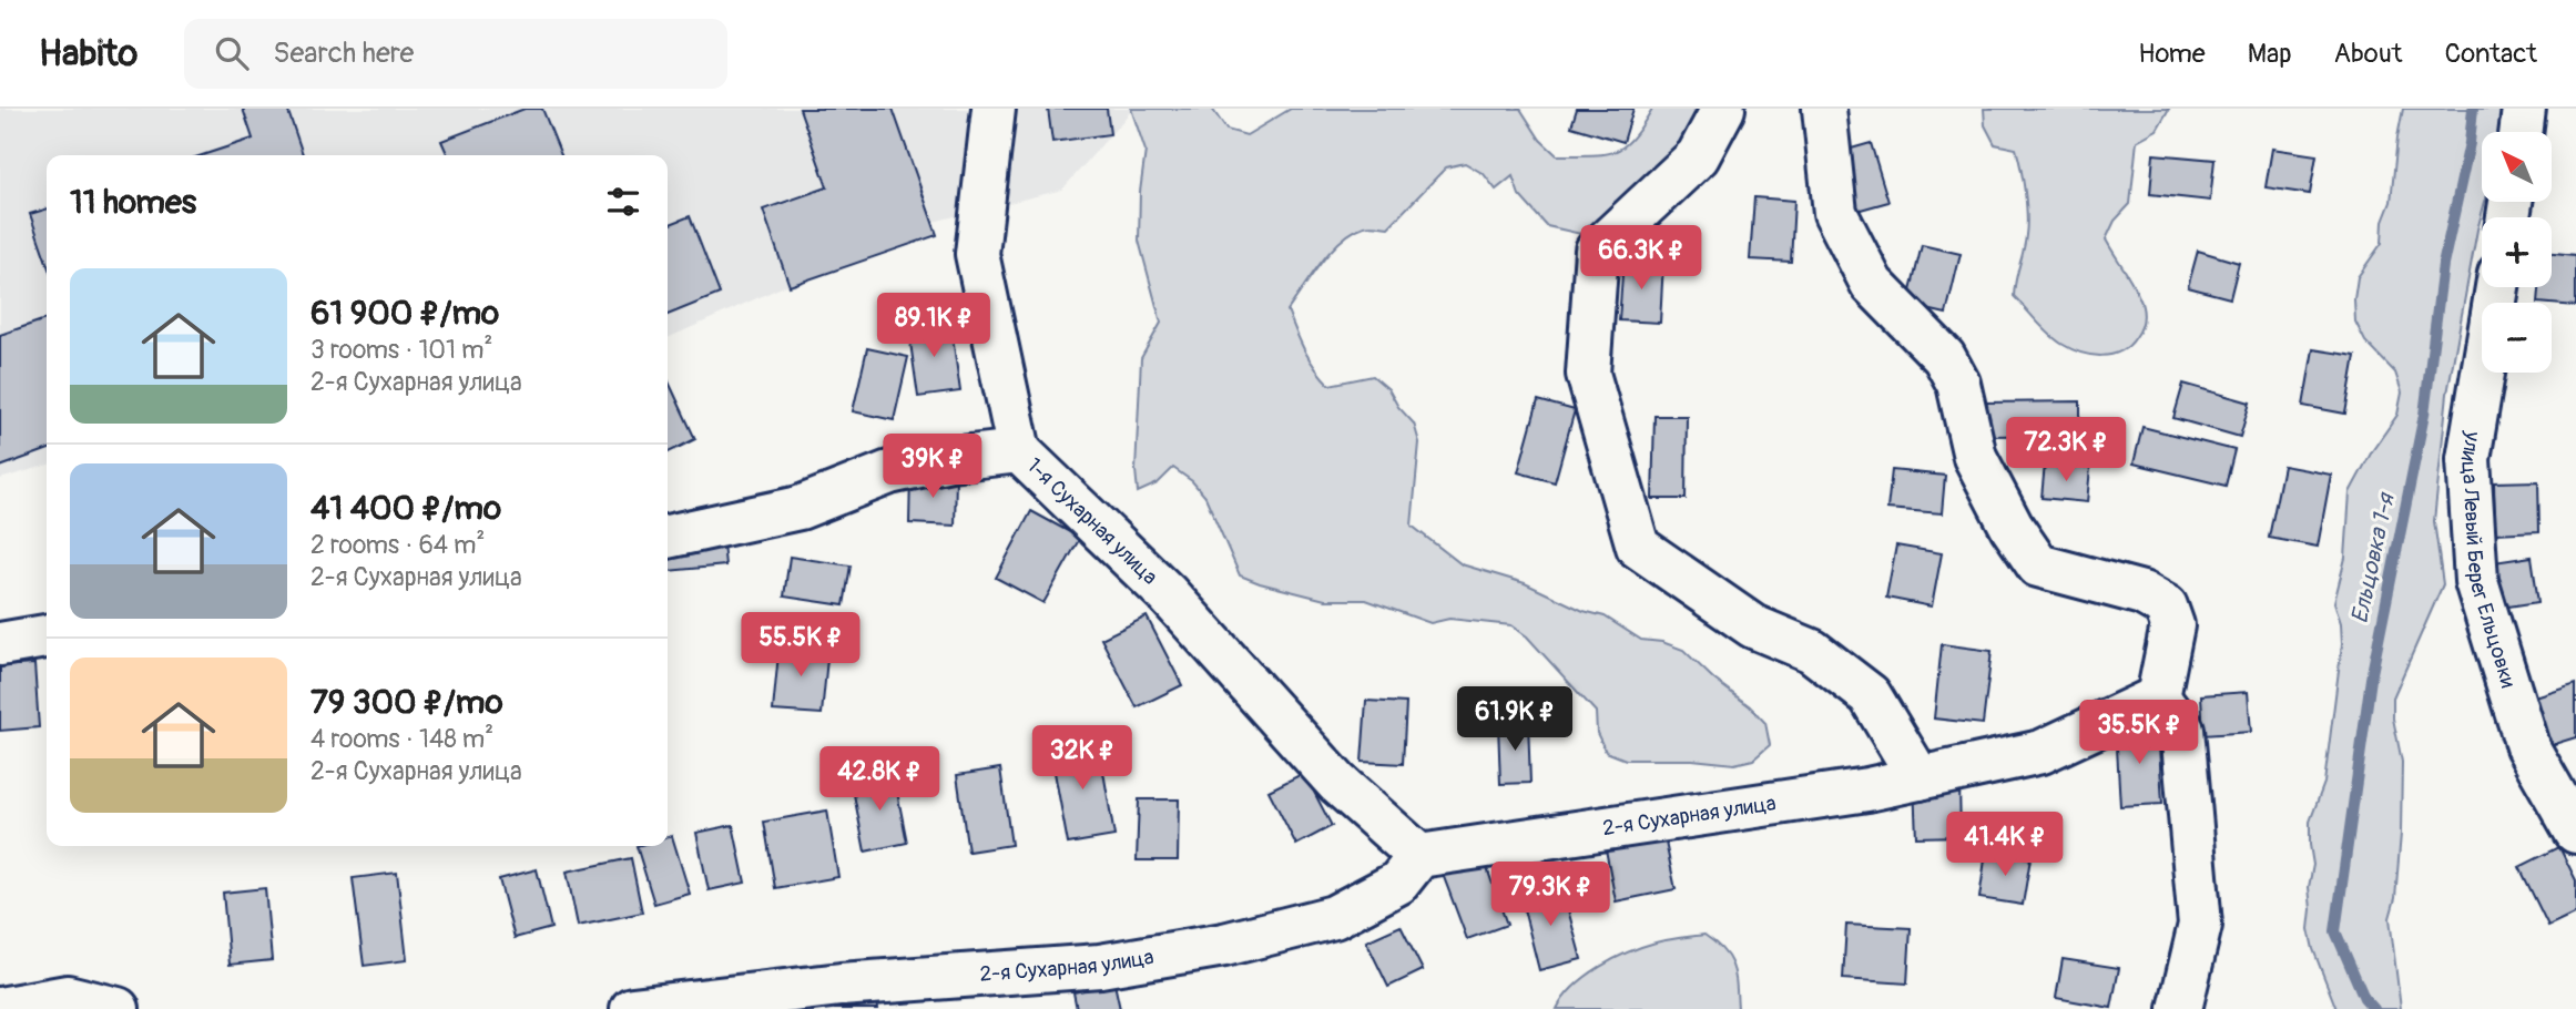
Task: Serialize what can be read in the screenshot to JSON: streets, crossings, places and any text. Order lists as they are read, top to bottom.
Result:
{
  "streets": {
    "street": ["1-я Сухарная улица", "улица Левый Берег Ельцовки", "2-я Сухарная улица"]
  },
  "crossings": [
    ["1-я Сухарная улица", "2-я Сухарная улица"]
  ],
  "water": ["Ельцовка 1-я"],
  "north": "top left",
  "page": {
    "header": "Habito",
    "search": "Search here",
    "nav": [
      "Home",
      "Map",
      "About",
      "Contact"
    ],
    "map_buttons": ["+", "−"],
    "heading": "11 homes",
    "price": [
      "66.3K ₽",
      "89.1K ₽",
      "72.3K ₽",
      "39K ₽",
      "55.5K ₽",
      "61.9K ₽",
      "35.5K ₽",
      "32K ₽",
      "42.8K ₽",
      "41.4K ₽",
      "79.3K ₽"
    ],
    "list": [
      {
        "name": "61 900 ₽/mo",
        "note": "3 rooms · 101 m² · 2-я Сухарная улица"
      },
      {
        "name": "41 400 ₽/mo",
        "note": "2 rooms · 64 m² · 2-я Сухарная улица"
      },
      {
        "name": "79 300 ₽/mo",
        "note": "4 rooms · 148 m² · 2-я Сухарная улица"
      }
    ]
  }
}
